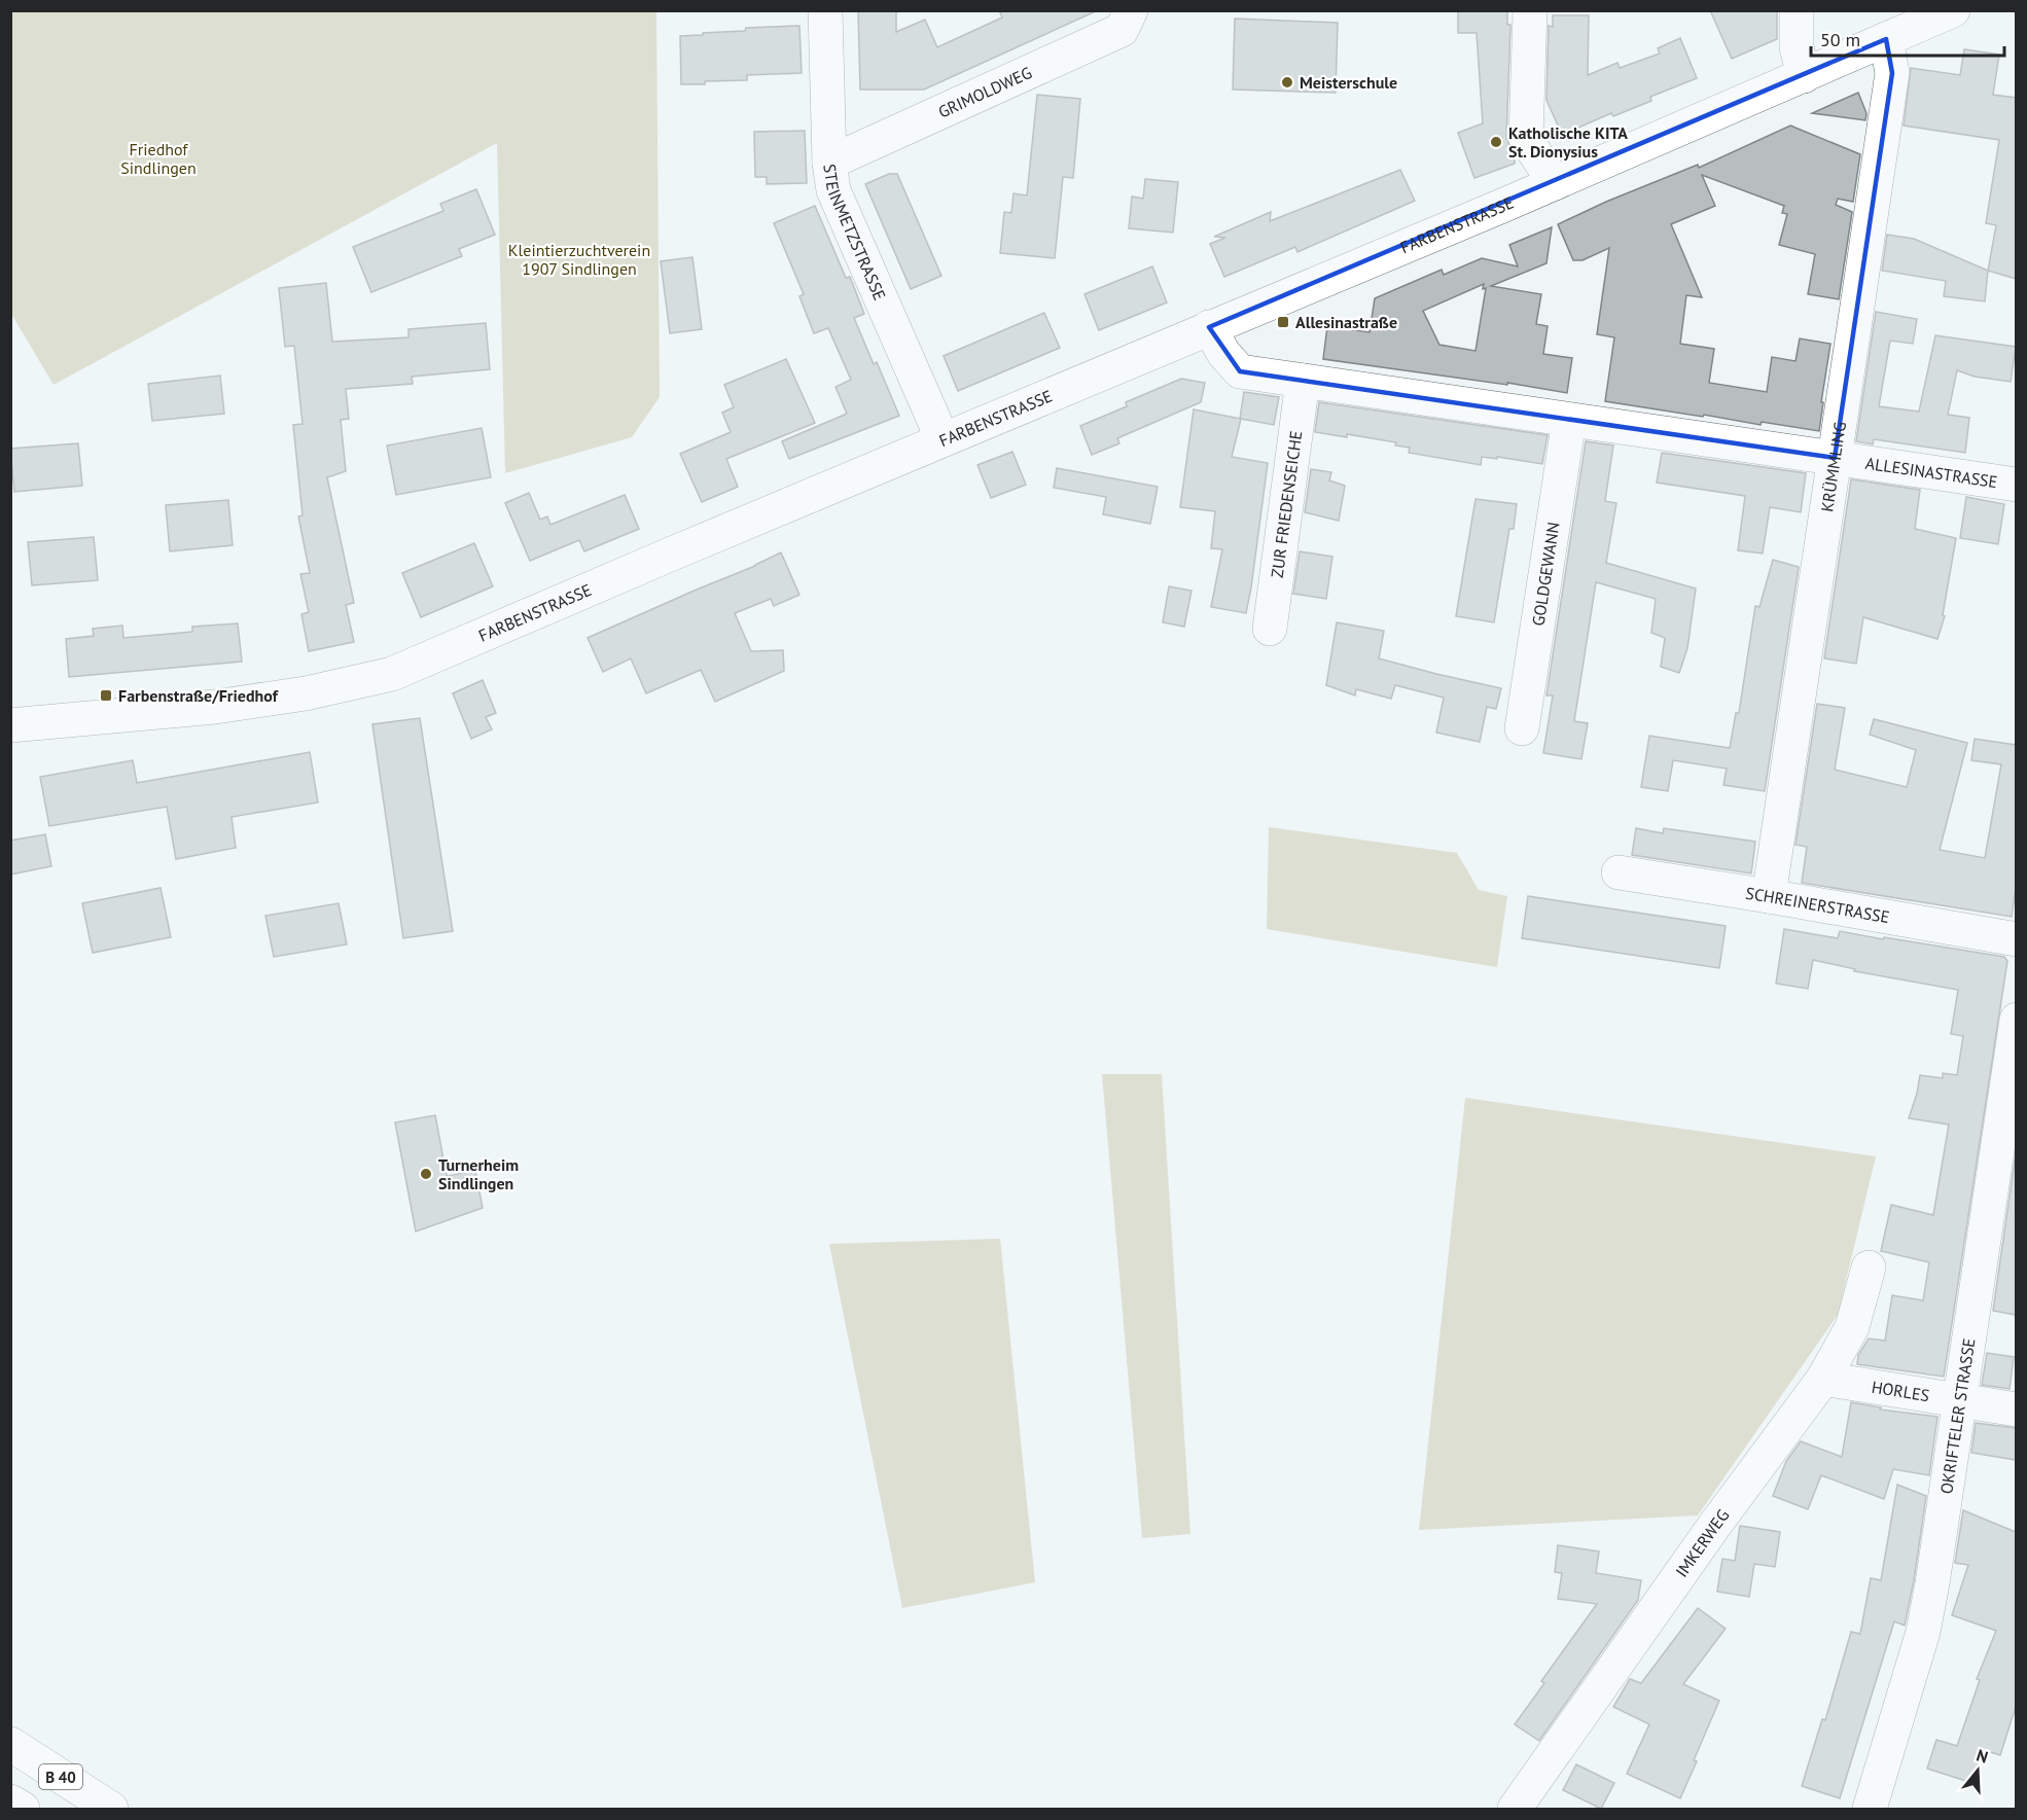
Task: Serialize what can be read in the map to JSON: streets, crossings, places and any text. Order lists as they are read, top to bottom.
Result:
{
  "streets": {
    "main road": [
      "GRIMOLDWEG",
      "FARBENSTRASSE",
      "STEINMETZSTRASSE",
      "KRÜMMLING",
      "ALLESINASTRASSE",
      "ZUR FRIEDENSEICHE",
      "GOLDGEWANN",
      "SCHREINERSTRASSE",
      "HORLES",
      "OKRIFTELER STRASSE",
      "IMKERWEG",
      "B 40"
    ]
  },
  "crossings": [
    ["GRIMOLDWEG", "STEINMETZSTRASSE"],
    ["FARBENSTRASSE", "STEINMETZSTRASSE"],
    ["FARBENSTRASSE", "KRÜMMLING"],
    ["FARBENSTRASSE", "ALLESINASTRASSE"],
    ["KRÜMMLING", "ALLESINASTRASSE"],
    ["KRÜMMLING", "SCHREINERSTRASSE"],
    ["ALLESINASTRASSE", "ZUR FRIEDENSEICHE"],
    ["ALLESINASTRASSE", "GOLDGEWANN"],
    ["HORLES", "OKRIFTELER STRASSE"],
    ["HORLES", "IMKERWEG"]
  ],
  "parks": ["Friedhof Sindlingen", "Kleintierzuchtverein 1907 Sindlingen"],
  "places": {
    "other": ["Meisterschule", "Katholische KITA St. Dionysius", "Turnerheim Sindlingen"],
    "transit": ["Allesinastraße", "Farbenstraße/Friedhof"]
  },
  "scale_bar": "50 m",
  "north": "top"
}
